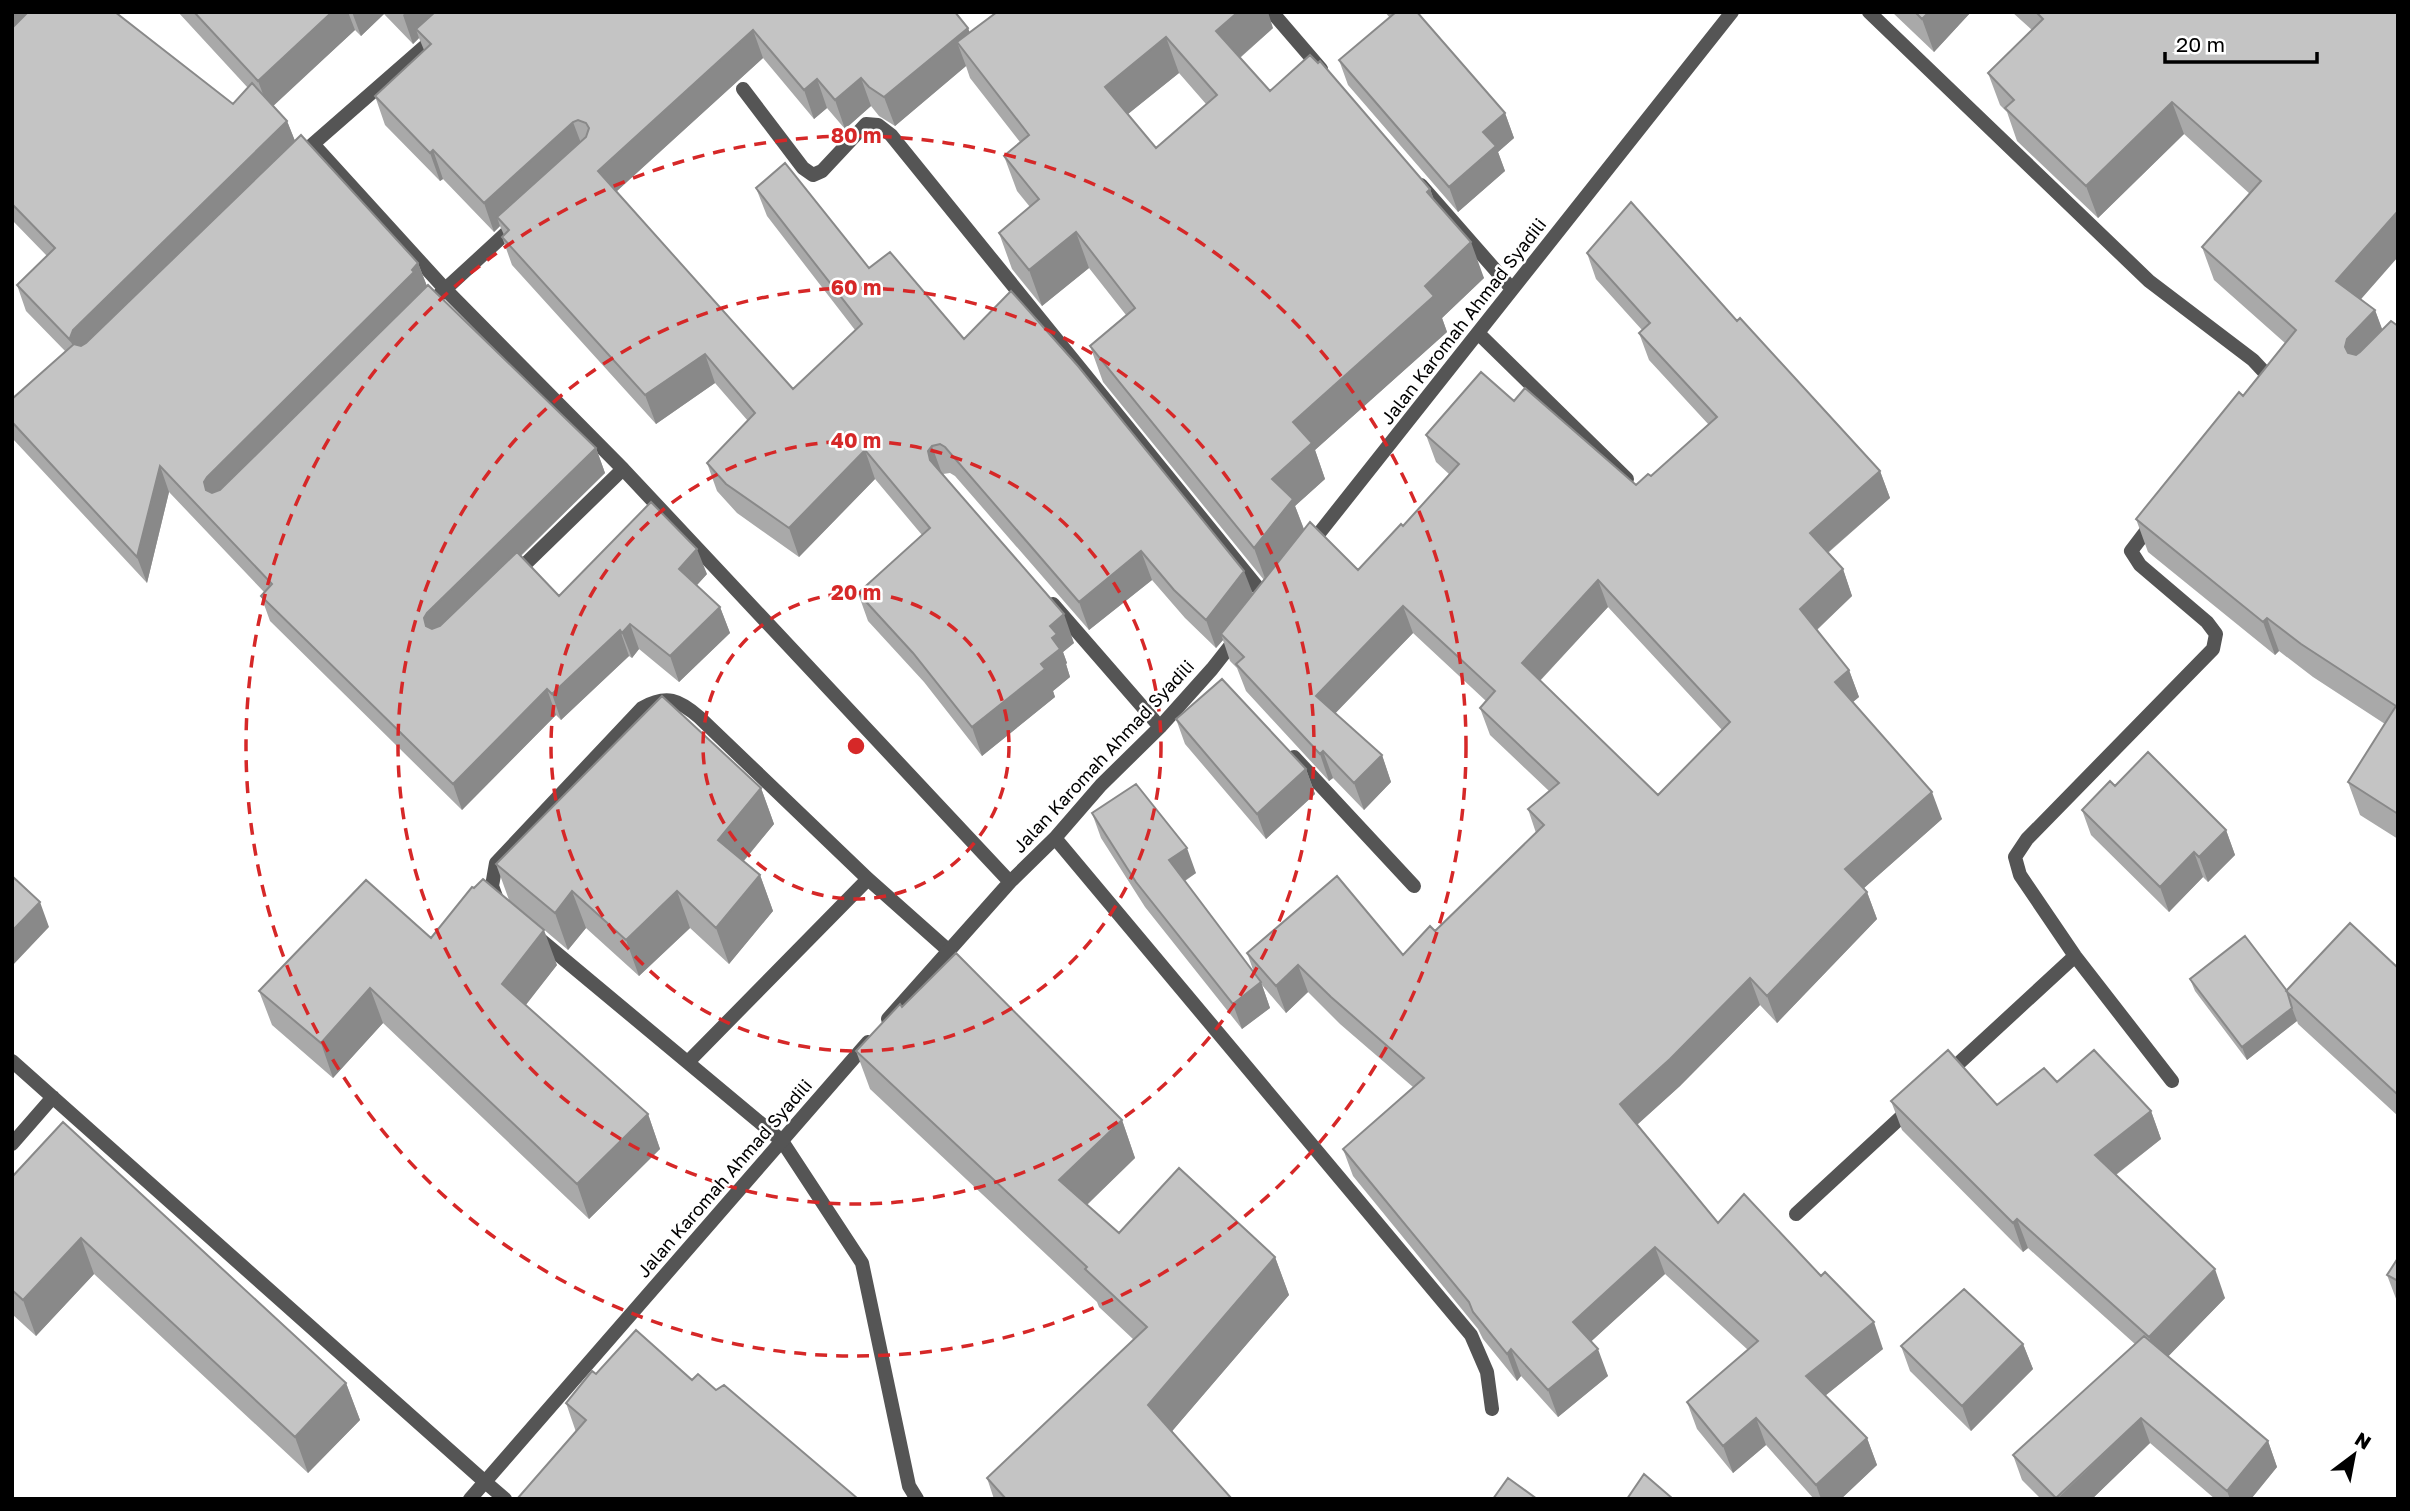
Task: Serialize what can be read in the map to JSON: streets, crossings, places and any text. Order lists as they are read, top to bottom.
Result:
{
  "streets": {
    "street": ["Jalan Karomah Ahmad Syadili"]
  },
  "scale_bar": "20 m",
  "north": "top right",
  "rings": [
    "80 m",
    "60 m",
    "40 m",
    "20 m"
  ]
}
